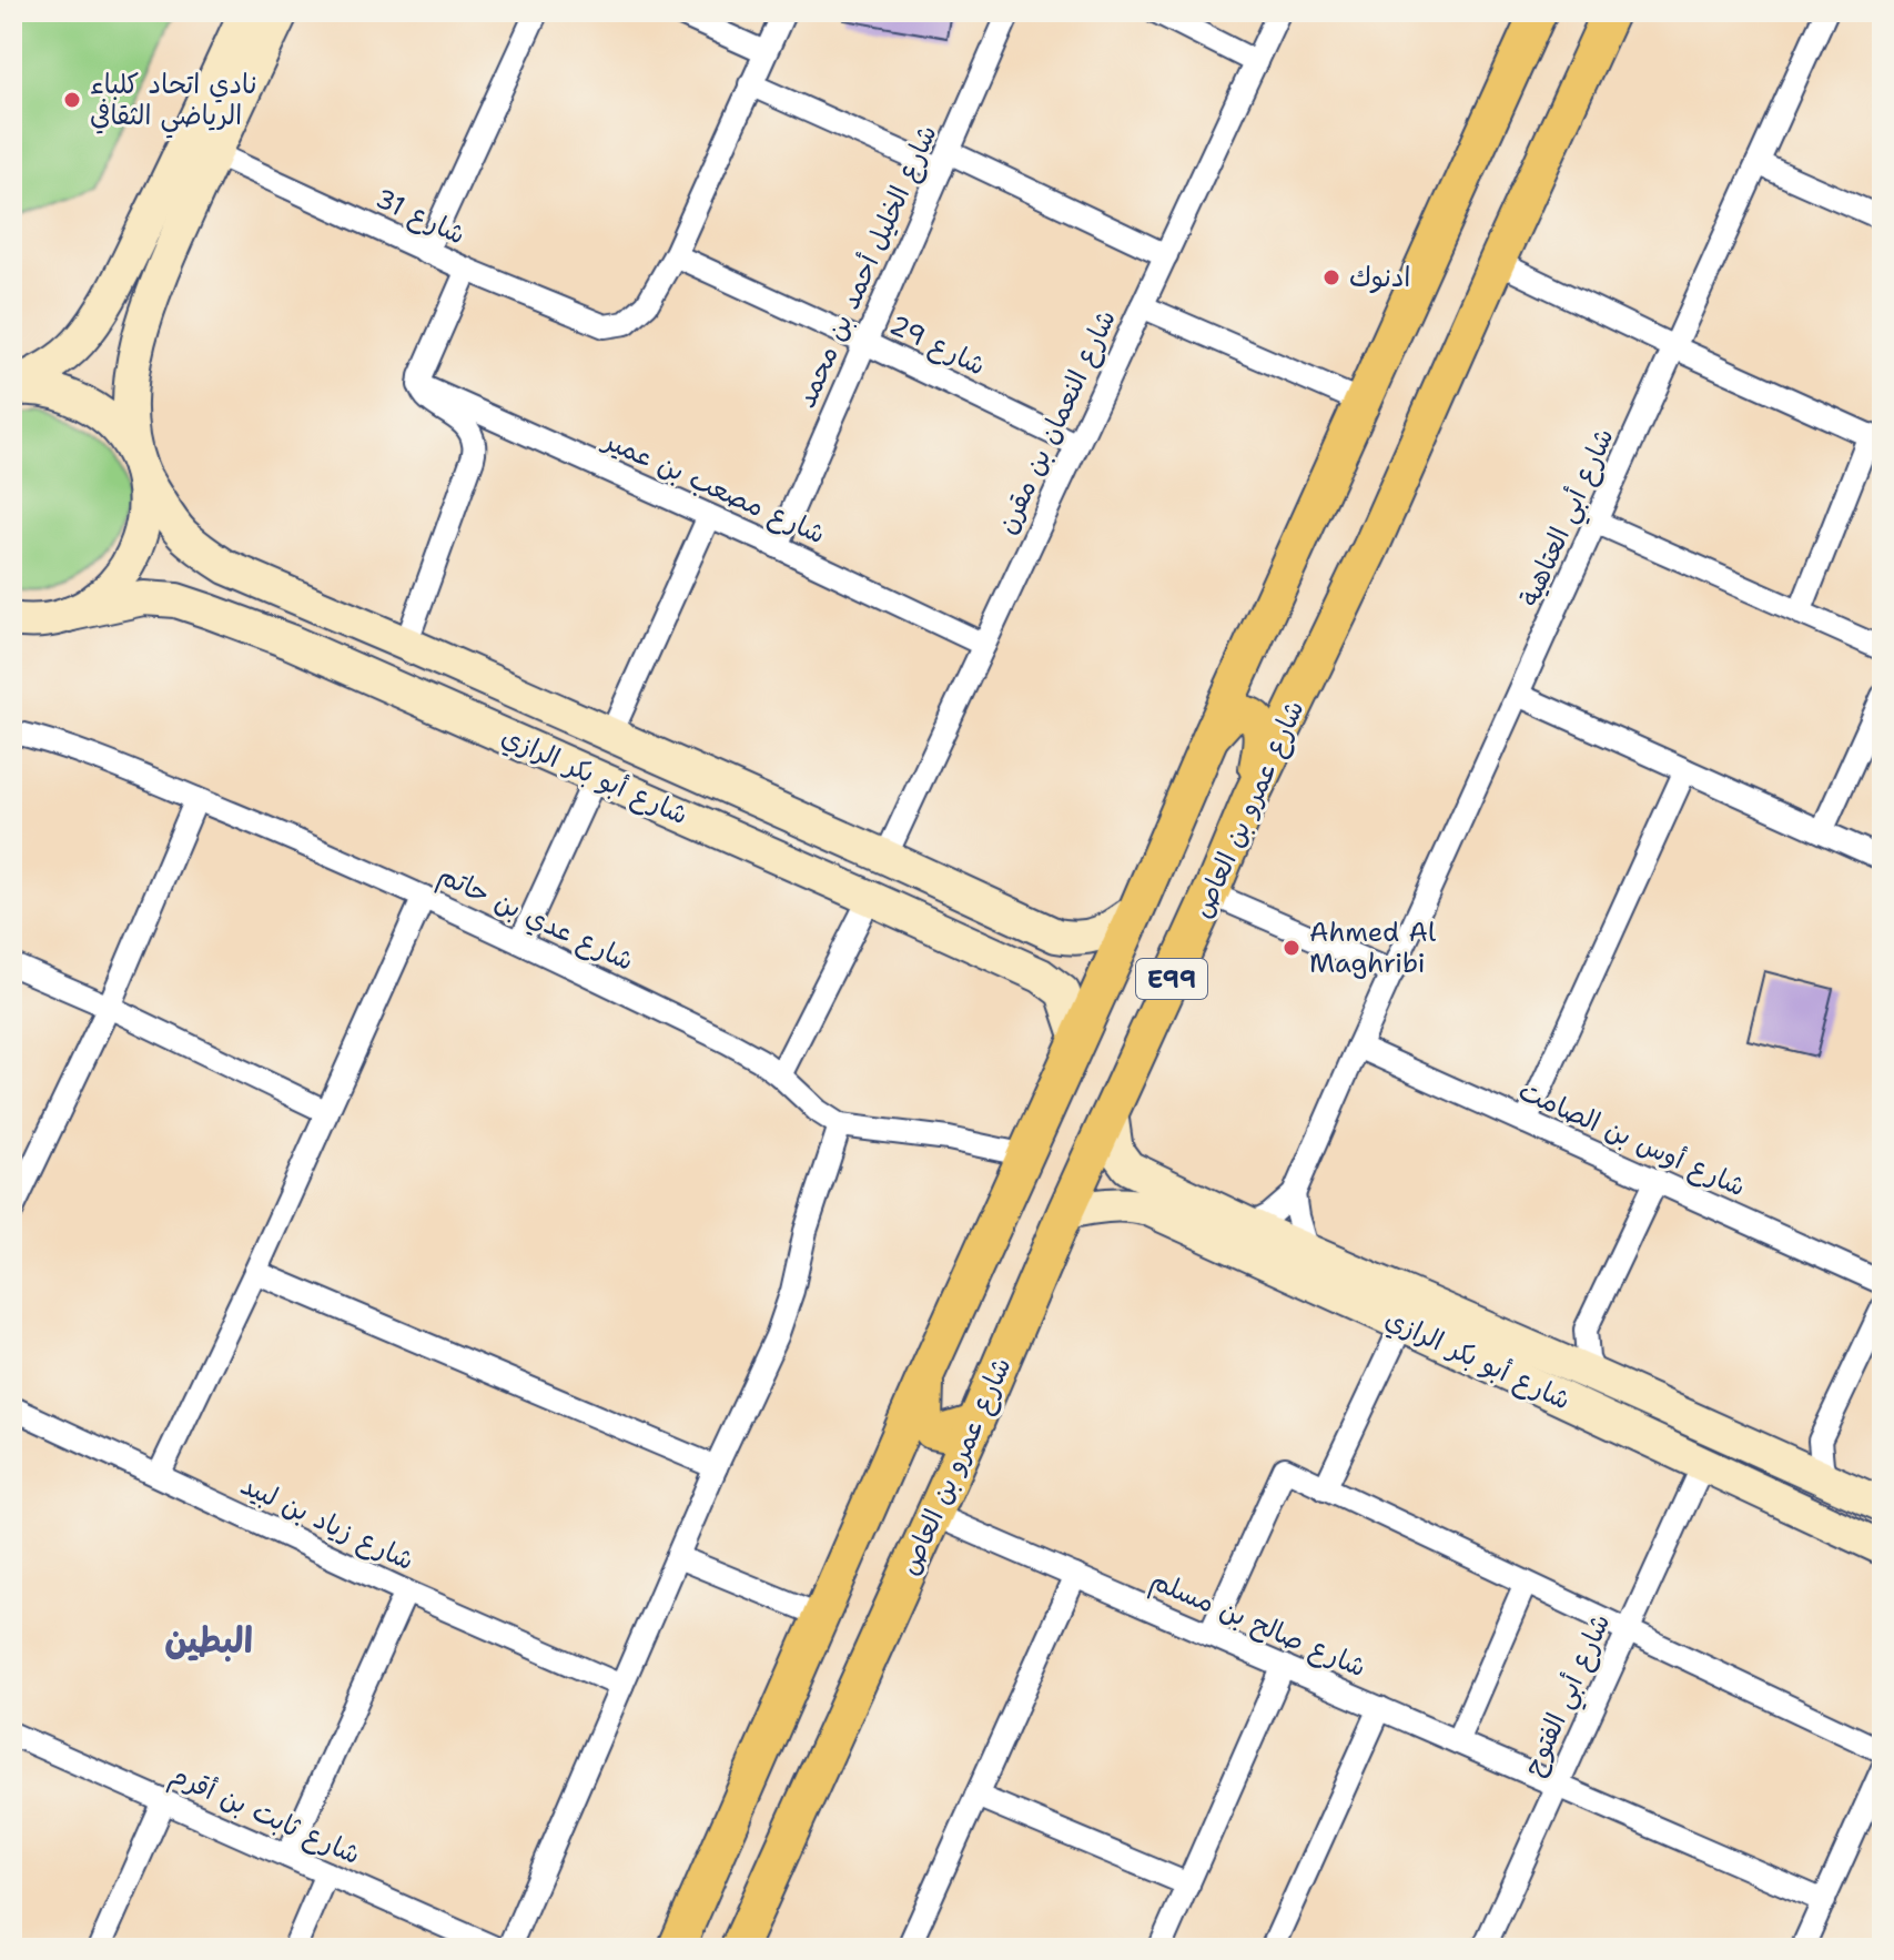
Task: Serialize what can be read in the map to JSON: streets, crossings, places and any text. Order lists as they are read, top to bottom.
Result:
{
  "streets": {
    "main road": ["شارع عمرو بن العاص", "E99"],
    "street": [
      "شارع 31",
      "شارع الخليل أحمد بن محمد",
      "شارع 29",
      "شارع النعمان بن مقرن",
      "شارع مصعب بن عمير",
      "شارع أبي العتاهية",
      "شارع أبو بكر الرازي",
      "شارع عدي بن حاتم",
      "شارع أوس بن الصامت",
      "شارع زياد بن لبيد",
      "شارع صالح بن مسلم",
      "شارع أبي الفتوح",
      "شارع ثابت بن أقرم"
    ]
  },
  "crossings": [
    ["شارع 31", "شارع 29"],
    ["شارع الخليل أحمد بن محمد", "شارع 29"],
    ["شارع الخليل أحمد بن محمد", "شارع مصعب بن عمير"],
    ["شارع 29", "شارع النعمان بن مقرن"],
    ["شارع النعمان بن مقرن", "شارع مصعب بن عمير"],
    ["شارع النعمان بن مقرن", "شارع أبو بكر الرازي"],
    ["شارع أبي العتاهية", "شارع أوس بن الصامت"],
    ["شارع أبو بكر الرازي", "شارع عمرو بن العاص"],
    ["شارع أبو بكر الرازي", "E99"],
    ["شارع أبو بكر الرازي", "شارع أبي الفتوح"],
    ["شارع عمرو بن العاص", "شارع صالح بن مسلم"],
    ["شارع صالح بن مسلم", "شارع أبي الفتوح"]
  ],
  "districts": ["البطين"],
  "places": ["نادي اتحاد كلباء الرياضي الثقافي", "ادنوك", "Ahmed Al Maghribi"]
}
